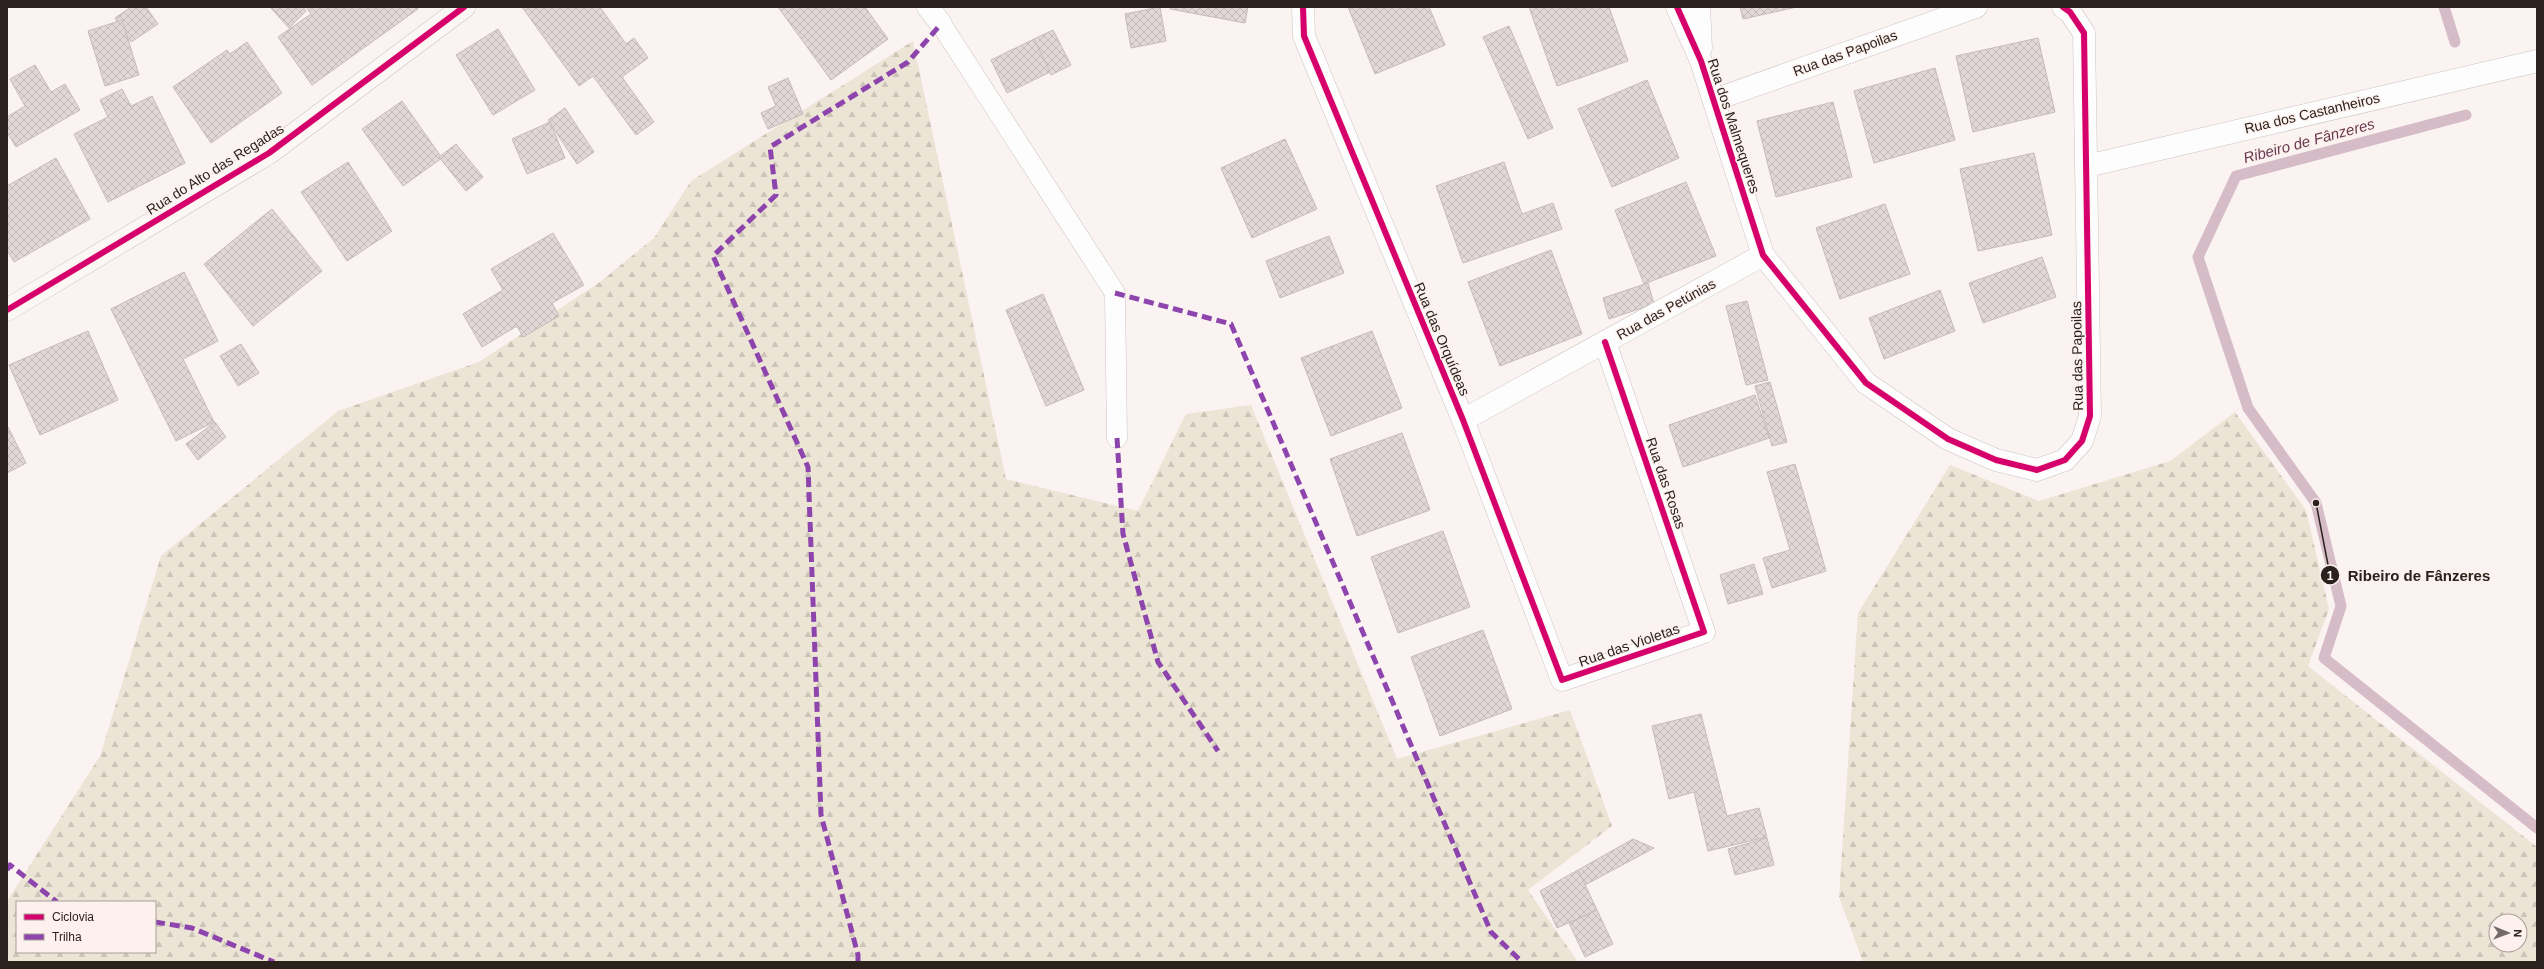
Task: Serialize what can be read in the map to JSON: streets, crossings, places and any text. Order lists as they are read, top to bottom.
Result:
{
  "streets": {
    "street": [
      "Rua das Papoilas",
      "Rua dos Castanheiros",
      "Rua dos Malmequeres",
      "Rua do Alto das Regadas",
      "Rua das Petúnias",
      "Rua das Orquídeas",
      "Rua das Rosas",
      "Rua das Violetas"
    ]
  },
  "crossings": [
    ["Rua das Papoilas", "Rua dos Castanheiros"],
    ["Rua das Papoilas", "Rua dos Malmequeres"],
    ["Rua das Papoilas", "Rua das Petúnias"],
    ["Rua dos Malmequeres", "Rua das Petúnias"],
    ["Rua das Petúnias", "Rua das Orquídeas"],
    ["Rua das Petúnias", "Rua das Rosas"],
    ["Rua das Orquídeas", "Rua das Violetas"],
    ["Rua das Rosas", "Rua das Violetas"]
  ],
  "water": ["Ribeiro de Fânzeres"],
  "places": ["Ribeiro de Fânzeres"],
  "legend": ["Ciclovia", "Trilha"],
  "north": "right"
}
